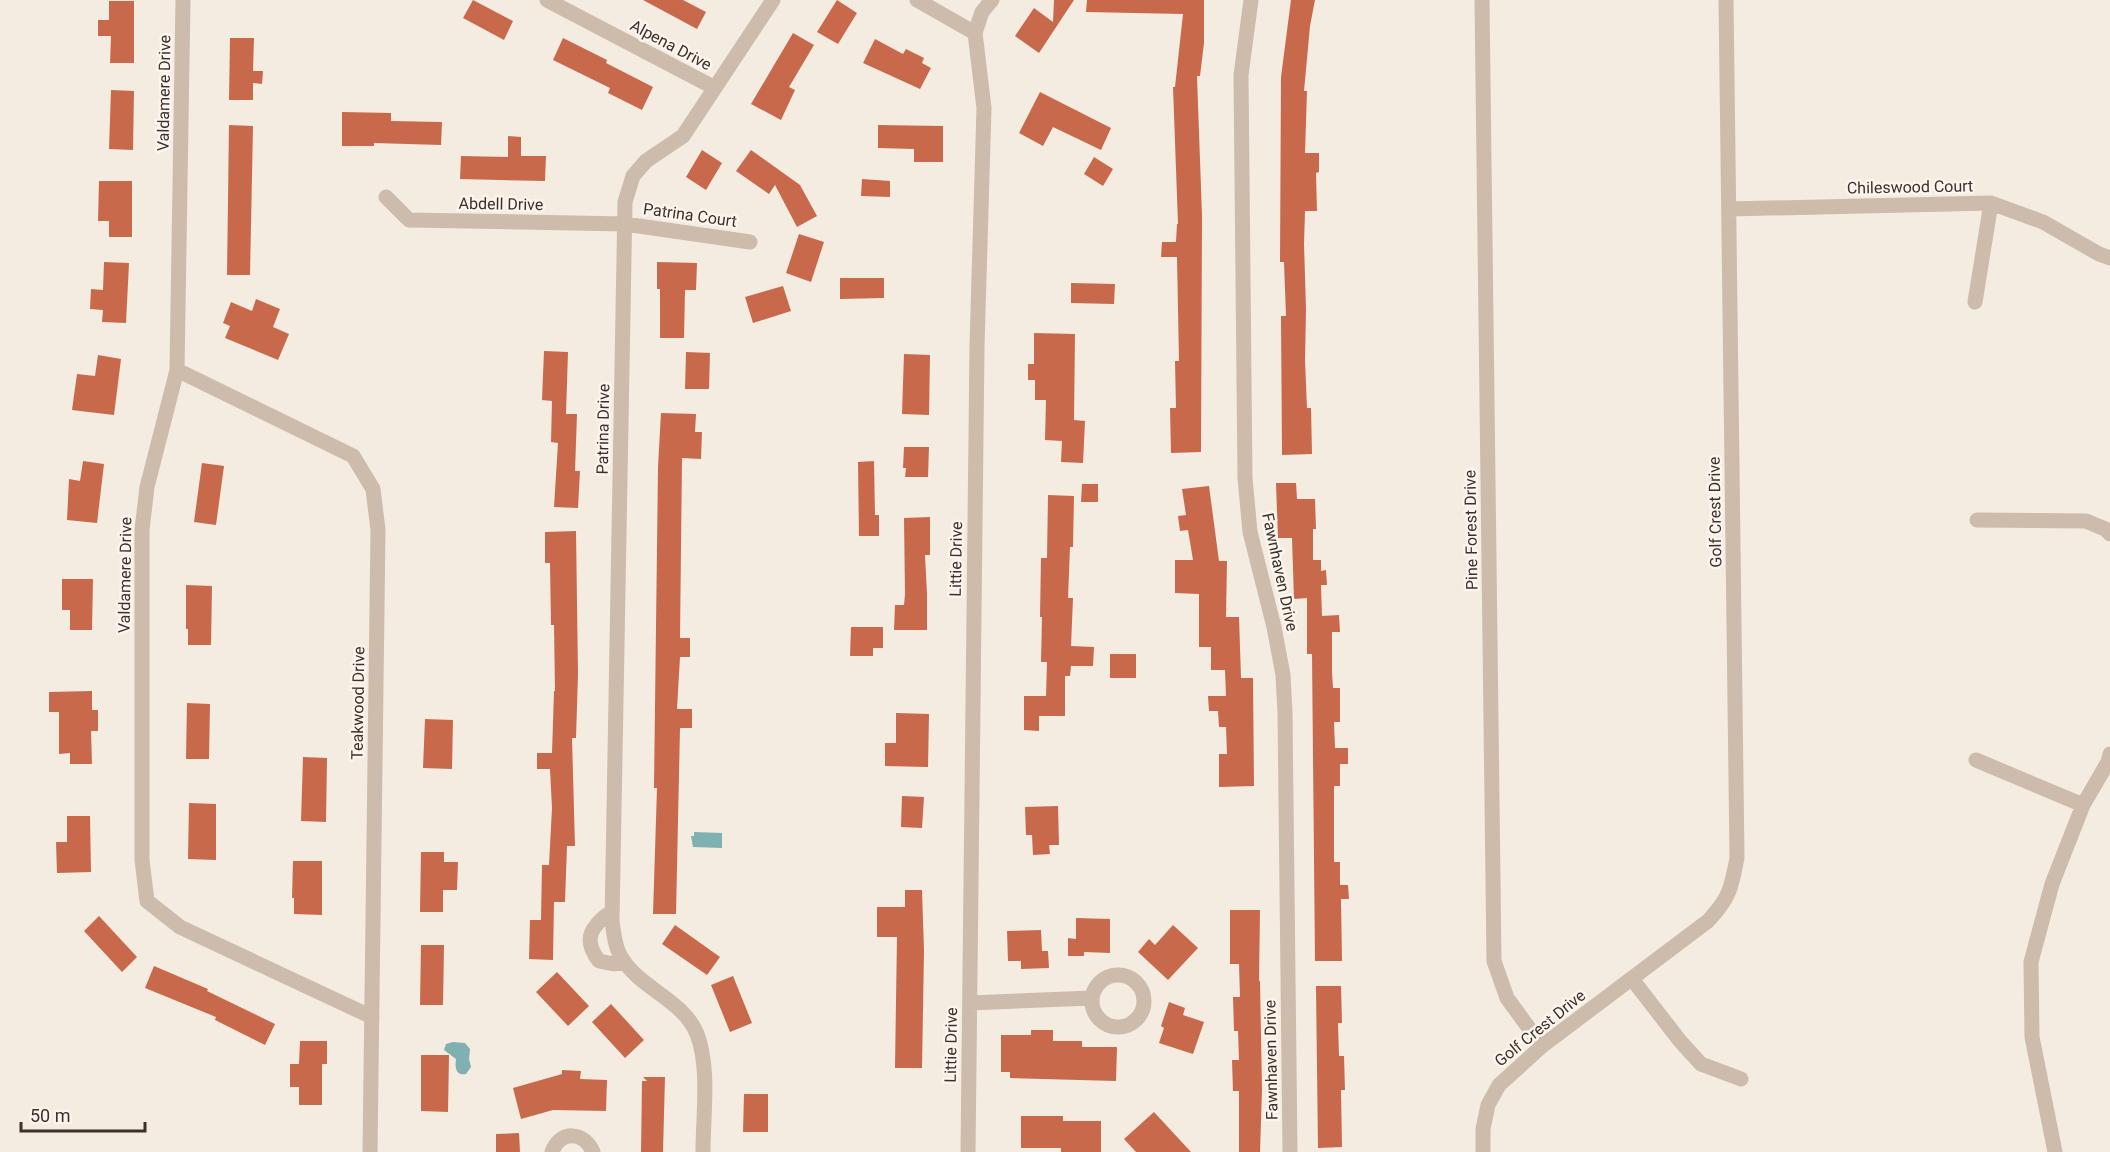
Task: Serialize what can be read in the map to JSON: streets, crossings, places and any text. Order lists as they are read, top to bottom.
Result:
{
  "streets": {
    "street": [
      "Alpena Drive",
      "Valdamere Drive",
      "Chileswood Court",
      "Abdell Drive",
      "Patrina Court",
      "Patrina Drive",
      "Golf Crest Drive",
      "Pine Forest Drive",
      "Littie Drive",
      "Fawnhaven Drive",
      "Teakwood Drive"
    ]
  },
  "crossings": [
    ["Alpena Drive", "Patrina Drive"],
    ["Valdamere Drive", "Teakwood Drive"],
    ["Chileswood Court", "Golf Crest Drive"],
    ["Abdell Drive", "Patrina Court"],
    ["Abdell Drive", "Patrina Drive"],
    ["Patrina Court", "Patrina Drive"],
    ["Golf Crest Drive", "Pine Forest Drive"]
  ],
  "scale_bar": "50 m"
}
